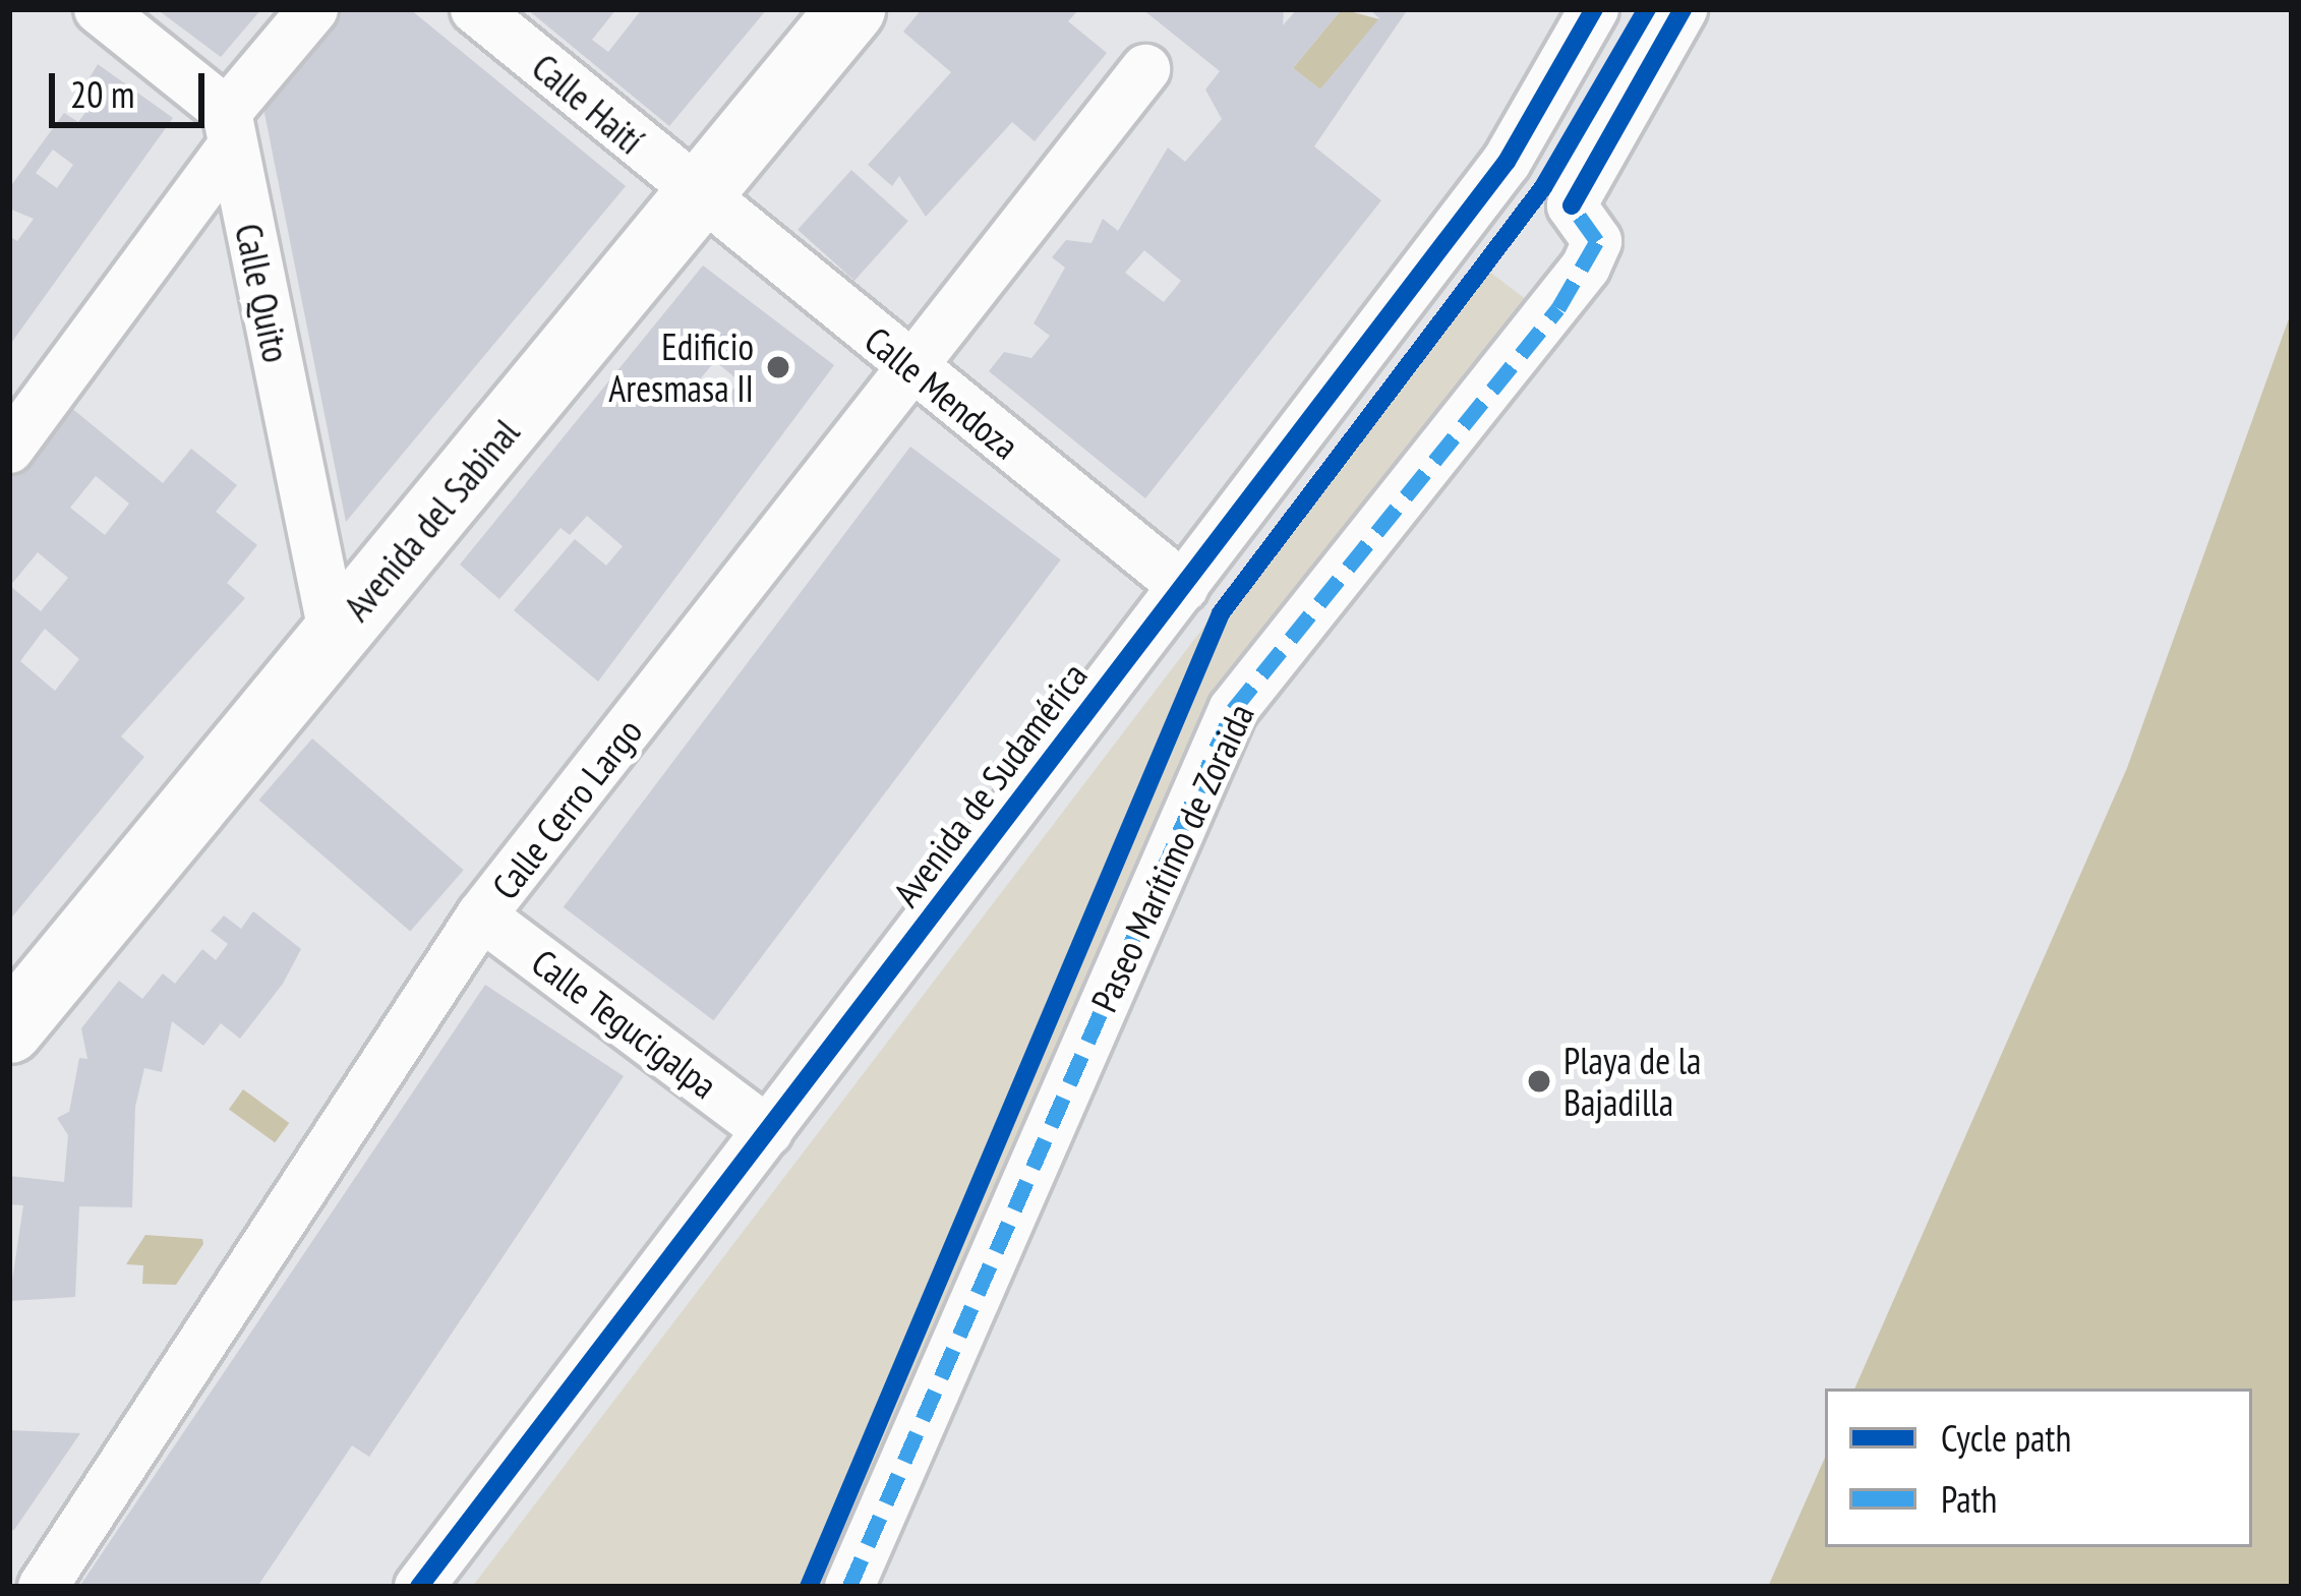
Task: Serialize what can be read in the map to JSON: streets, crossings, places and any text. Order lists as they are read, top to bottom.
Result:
{
  "streets": {
    "street": [
      "Calle Haití",
      "Calle Quito",
      "Calle Mendoza",
      "Avenida del Sabinal",
      "Avenida de Sudamérica",
      "Calle Cerro Largo",
      "Paseo Marítimo de Zoraida",
      "Calle Tegucigalpa"
    ]
  },
  "crossings": [
    ["Calle Haití", "Calle Mendoza"],
    ["Calle Haití", "Avenida del Sabinal"],
    ["Calle Quito", "Avenida del Sabinal"],
    ["Calle Mendoza", "Avenida del Sabinal"],
    ["Calle Mendoza", "Avenida de Sudamérica"],
    ["Calle Mendoza", "Calle Cerro Largo"],
    ["Avenida de Sudamérica", "Calle Tegucigalpa"],
    ["Calle Cerro Largo", "Calle Tegucigalpa"]
  ],
  "places": ["Edificio Aresmasa II", "Playa de la Bajadilla"],
  "legend": ["Cycle path", "Path"],
  "scale_bar": "20 m"
}
